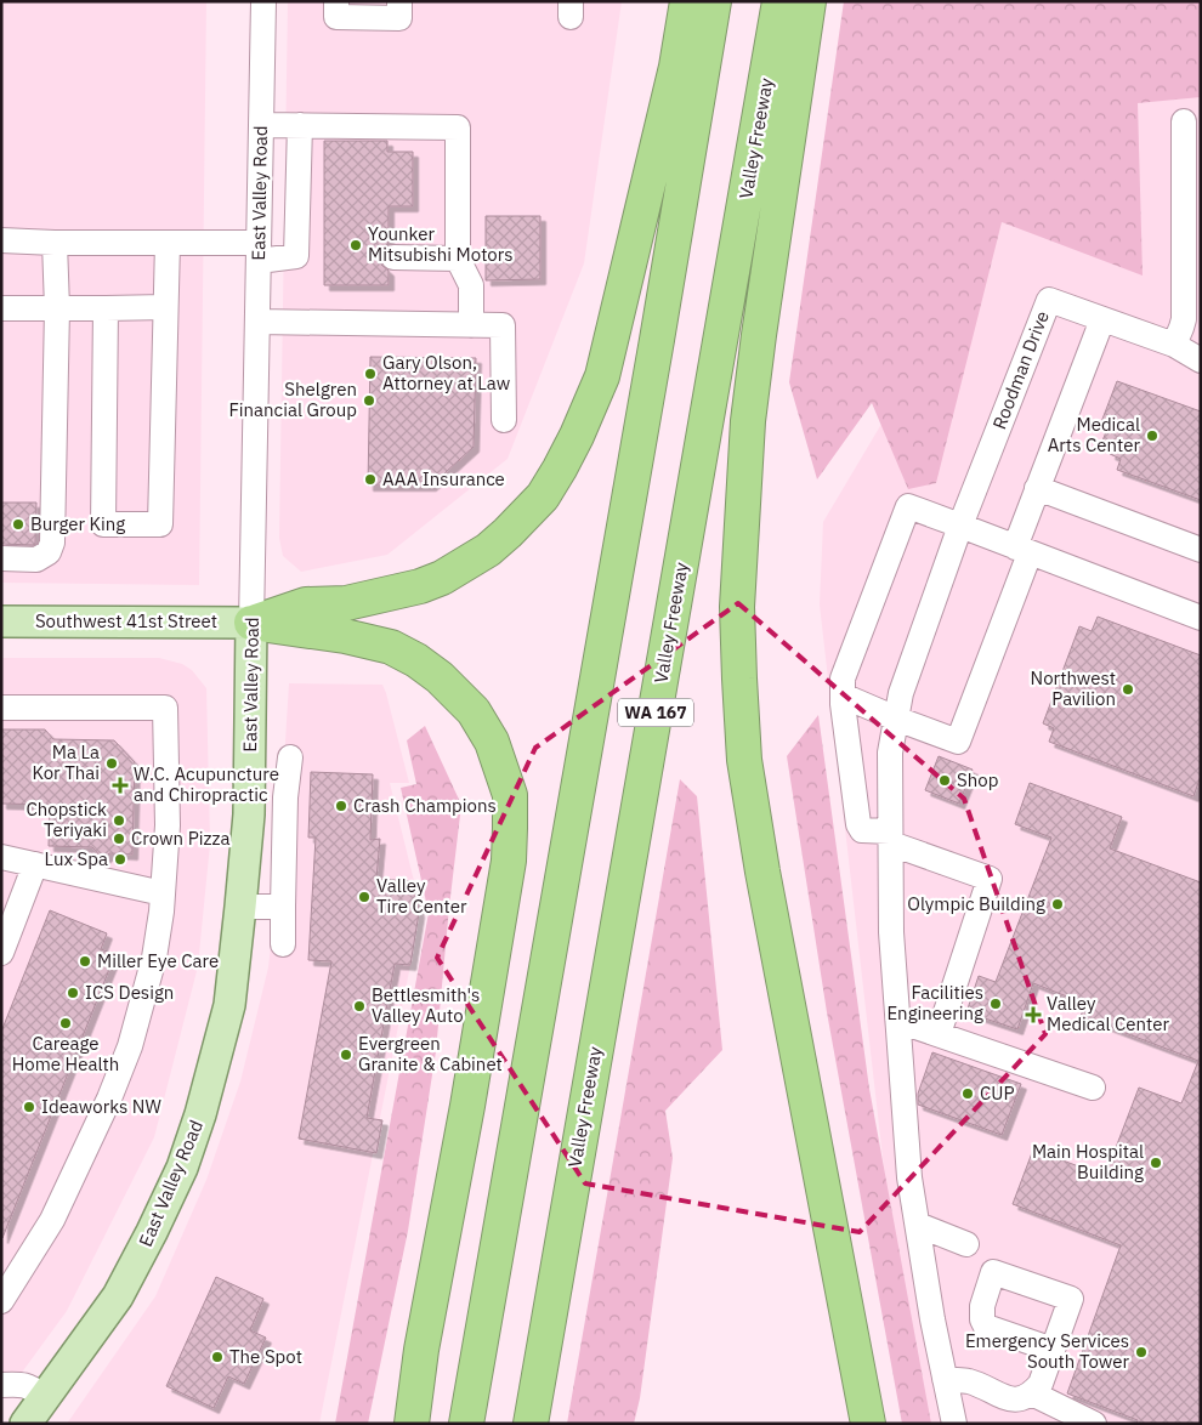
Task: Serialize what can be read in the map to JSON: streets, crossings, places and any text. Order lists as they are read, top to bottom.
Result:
{
  "streets": {
    "highway": ["Valley Freeway", "WA 167"],
    "main road": ["East Valley Road", "Southwest 41st Street"],
    "street": ["Roodman Drive"]
  },
  "crossings": [
    ["East Valley Road", "Southwest 41st Street"]
  ],
  "places": {
    "other": [
      "Younker Mitsubishi Motors",
      "Gary Olson, Attorney at Law",
      "Shelgren Financial Group",
      "Medical Arts Center",
      "AAA Insurance",
      "Burger King",
      "Northwest Pavilion",
      "Ma La Kor Thai",
      "Shop",
      "Crash Champions",
      "Chopstick Teriyaki",
      "Crown Pizza",
      "Lux Spa",
      "Valley Tire Center",
      "Olympic Building",
      "Miller Eye Care",
      "ICS Design",
      "Facilities Engineering",
      "Bettlesmith's Valley Auto",
      "Careage Home Health",
      "Evergreen Granite & Cabinet",
      "CUP",
      "Ideaworks NW",
      "Main Hospital Building",
      "Emergency Services South Tower",
      "The Spot"
    ],
    "health": ["W.C. Acupuncture and Chiropractic", "Valley Medical Center"]
  }
}
